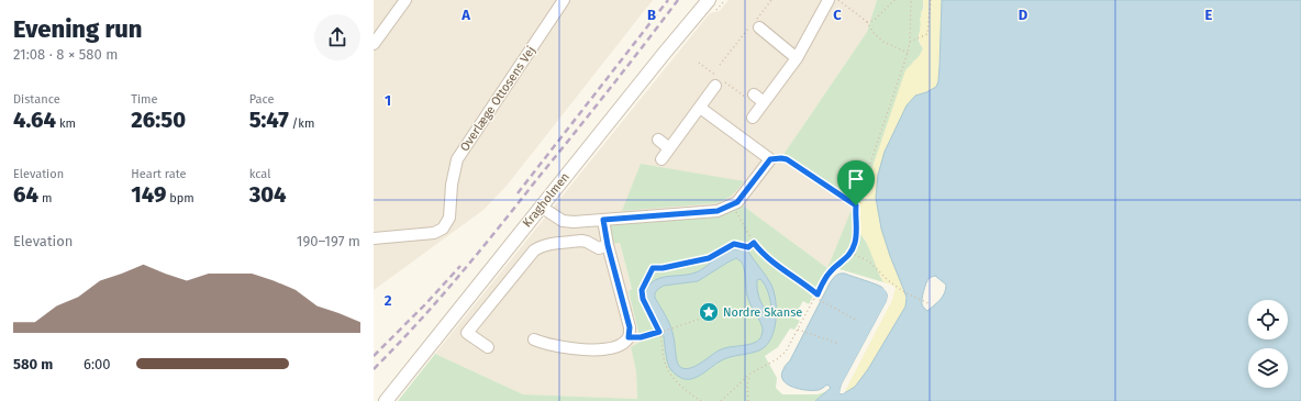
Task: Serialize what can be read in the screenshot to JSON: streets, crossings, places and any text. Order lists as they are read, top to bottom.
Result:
{
  "streets": {
    "street": ["Overlæge Ottosens Vej", "Kragholmen"]
  },
  "places": {
    "place": ["Nordre Skanse"]
  },
  "page": {
    "heading": ["Evening run", "21:08 · 8 × 580 m"],
    "stats": [
      ["Distance", "4.64 km"],
      ["Time", "26:50"],
      ["Pace", "5:47 /km"],
      ["Elevation", "64 m"],
      ["Heart rate", "149 bpm"],
      ["kcal", "304"]
    ],
    "chart": ["Elevation", "190–197 m"],
    "list": [
      {
        "name": "580 m",
        "note": "6:00"
      }
    ]
  },
  "grid": {
    "columns": [
      "A",
      "B",
      "C",
      "D",
      "E"
    ],
    "rows": ["1", "2"]
  }
}
